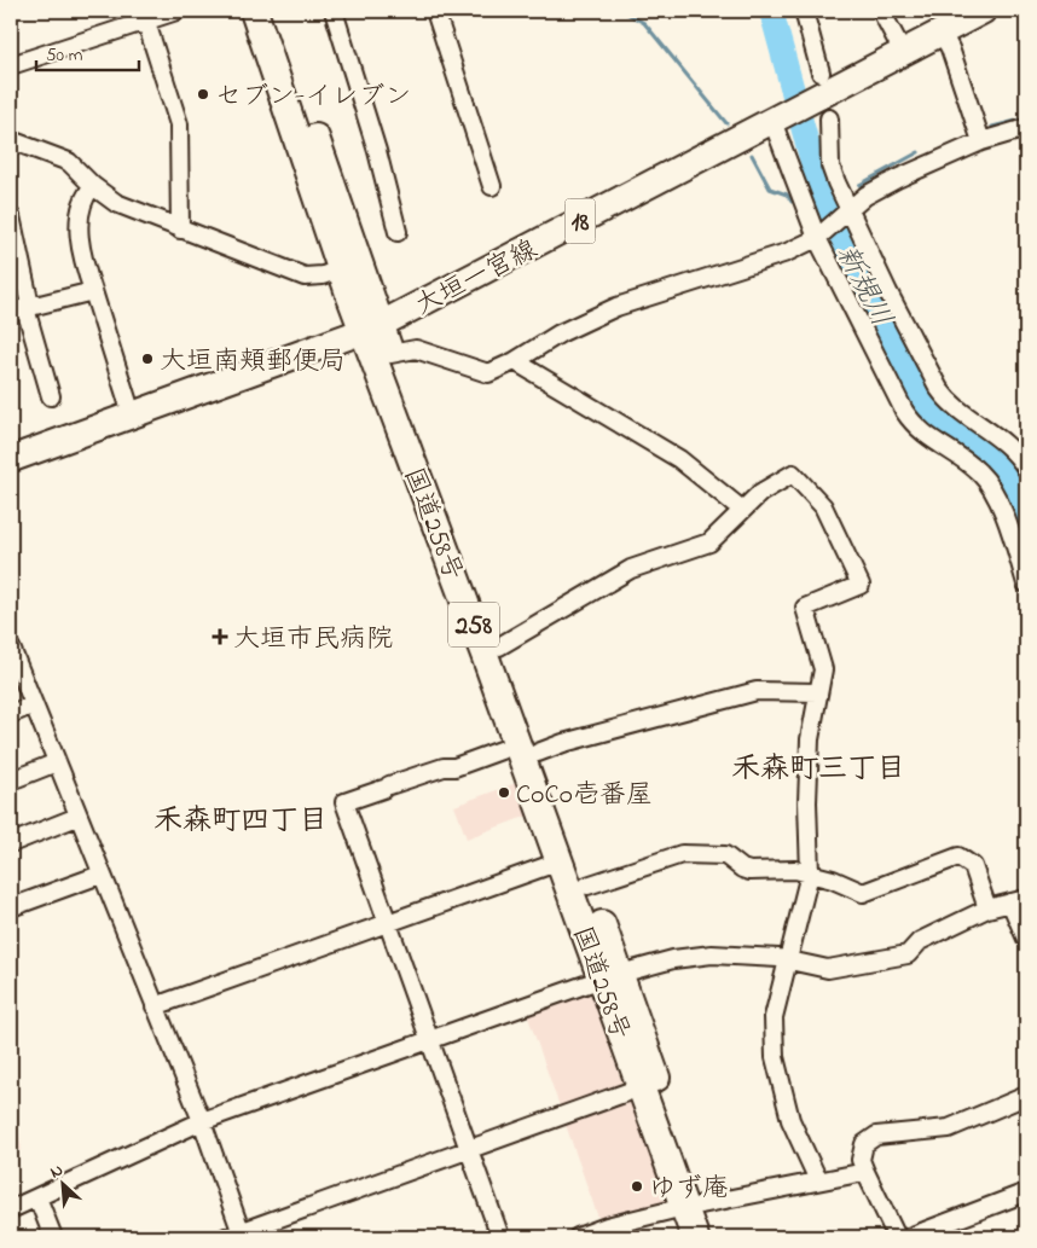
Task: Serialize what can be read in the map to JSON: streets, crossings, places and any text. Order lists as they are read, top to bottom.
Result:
{
  "streets": {
    "highway": ["国道258号", "258"],
    "main road": ["18", "大垣一宮線"]
  },
  "crossings": [
    ["大垣一宮線", "国道258号"]
  ],
  "districts": ["禾森町三丁目", "禾森町四丁目"],
  "water": ["新規川"],
  "places": {
    "other": [
      "セブン-イレブン",
      "大垣南頬郵便局",
      "CoCo壱番屋",
      "ゆず庵"
    ],
    "health": ["大垣市民病院"]
  },
  "scale_bar": "50 m",
  "north": "top left"
}
